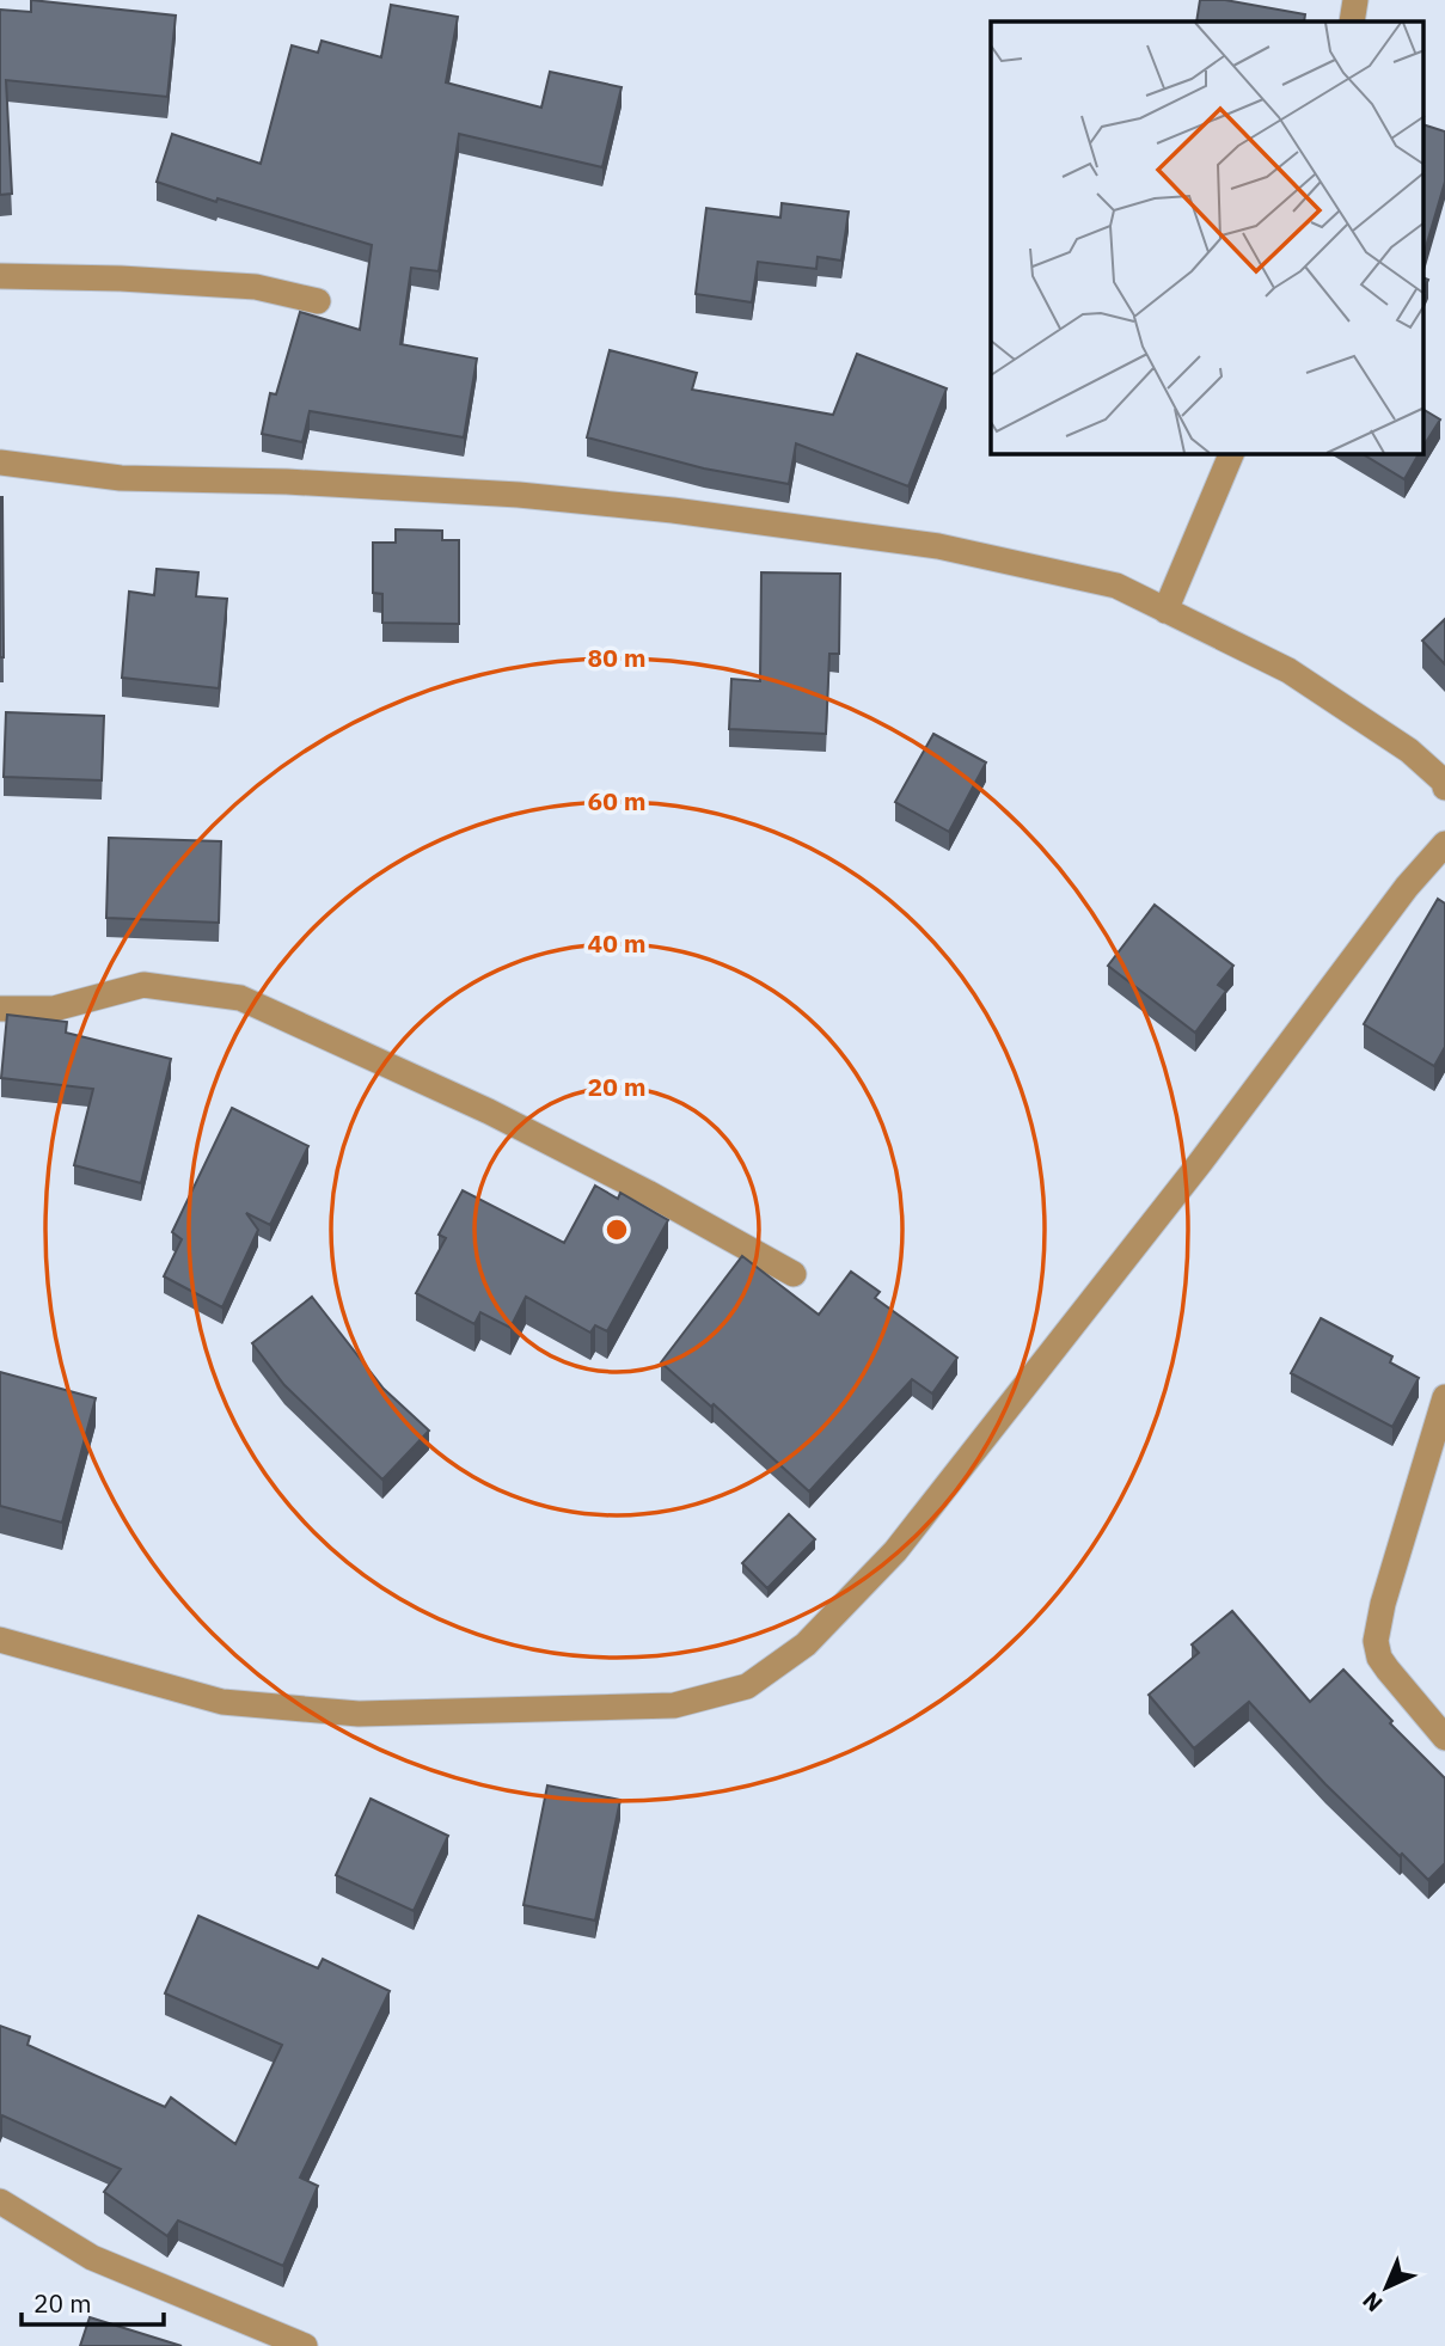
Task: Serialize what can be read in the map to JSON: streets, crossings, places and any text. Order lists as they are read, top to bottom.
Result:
{
  "scale_bar": "20 m",
  "north": "bottom left",
  "rings": [
    "80 m",
    "60 m",
    "40 m",
    "20 m"
  ]
}
